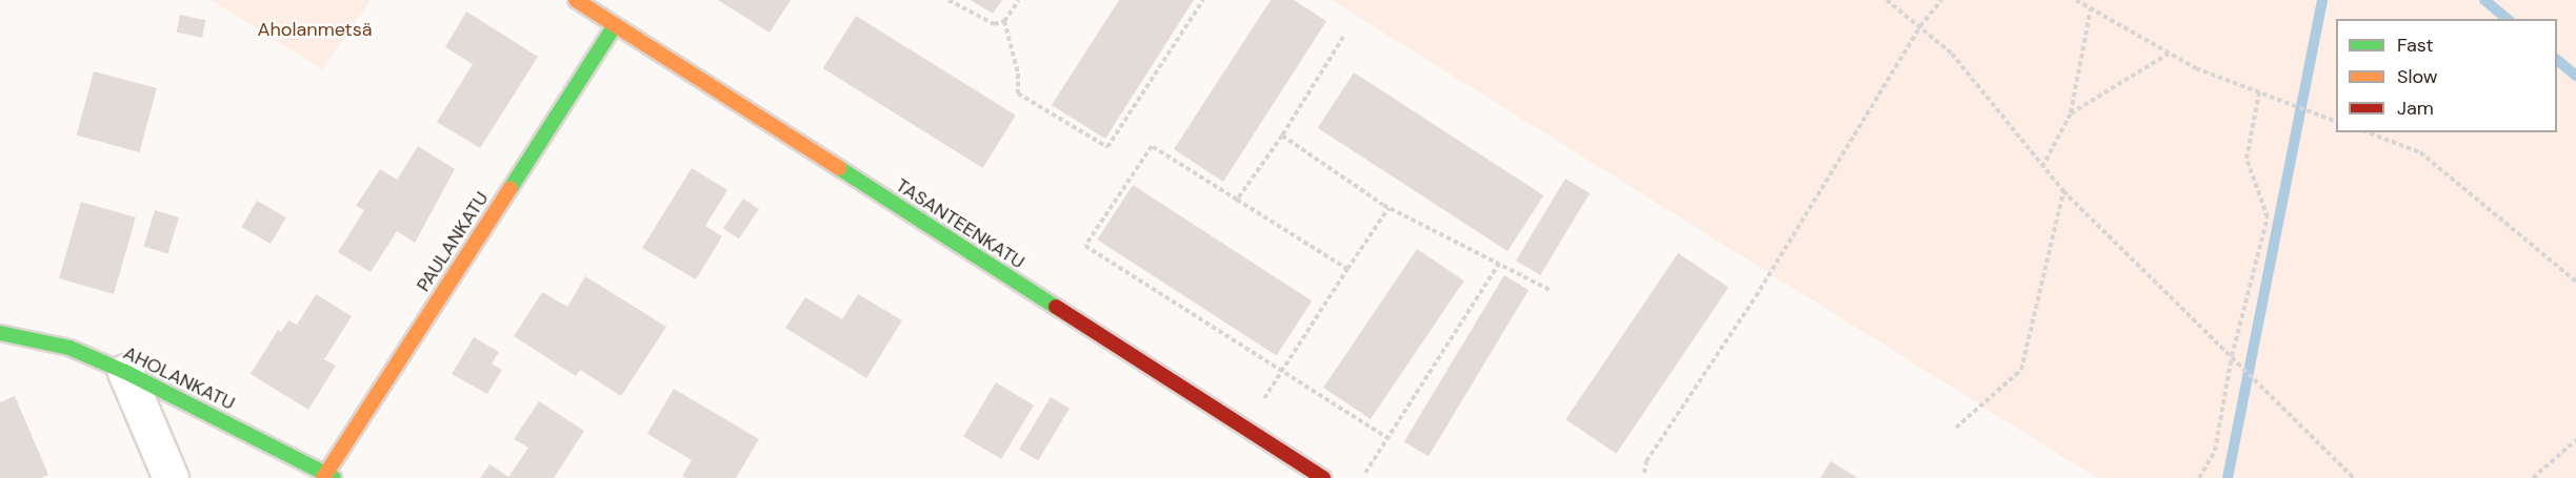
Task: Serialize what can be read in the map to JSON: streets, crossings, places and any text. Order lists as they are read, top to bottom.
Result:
{
  "streets": {
    "street": ["TASANTEENKATU", "PAULANKATU", "AHOLANKATU"]
  },
  "crossings": [
    ["TASANTEENKATU", "PAULANKATU"],
    ["PAULANKATU", "AHOLANKATU"]
  ],
  "parks": ["Aholanmetsä"],
  "legend": ["Fast", "Slow", "Jam"]
}
